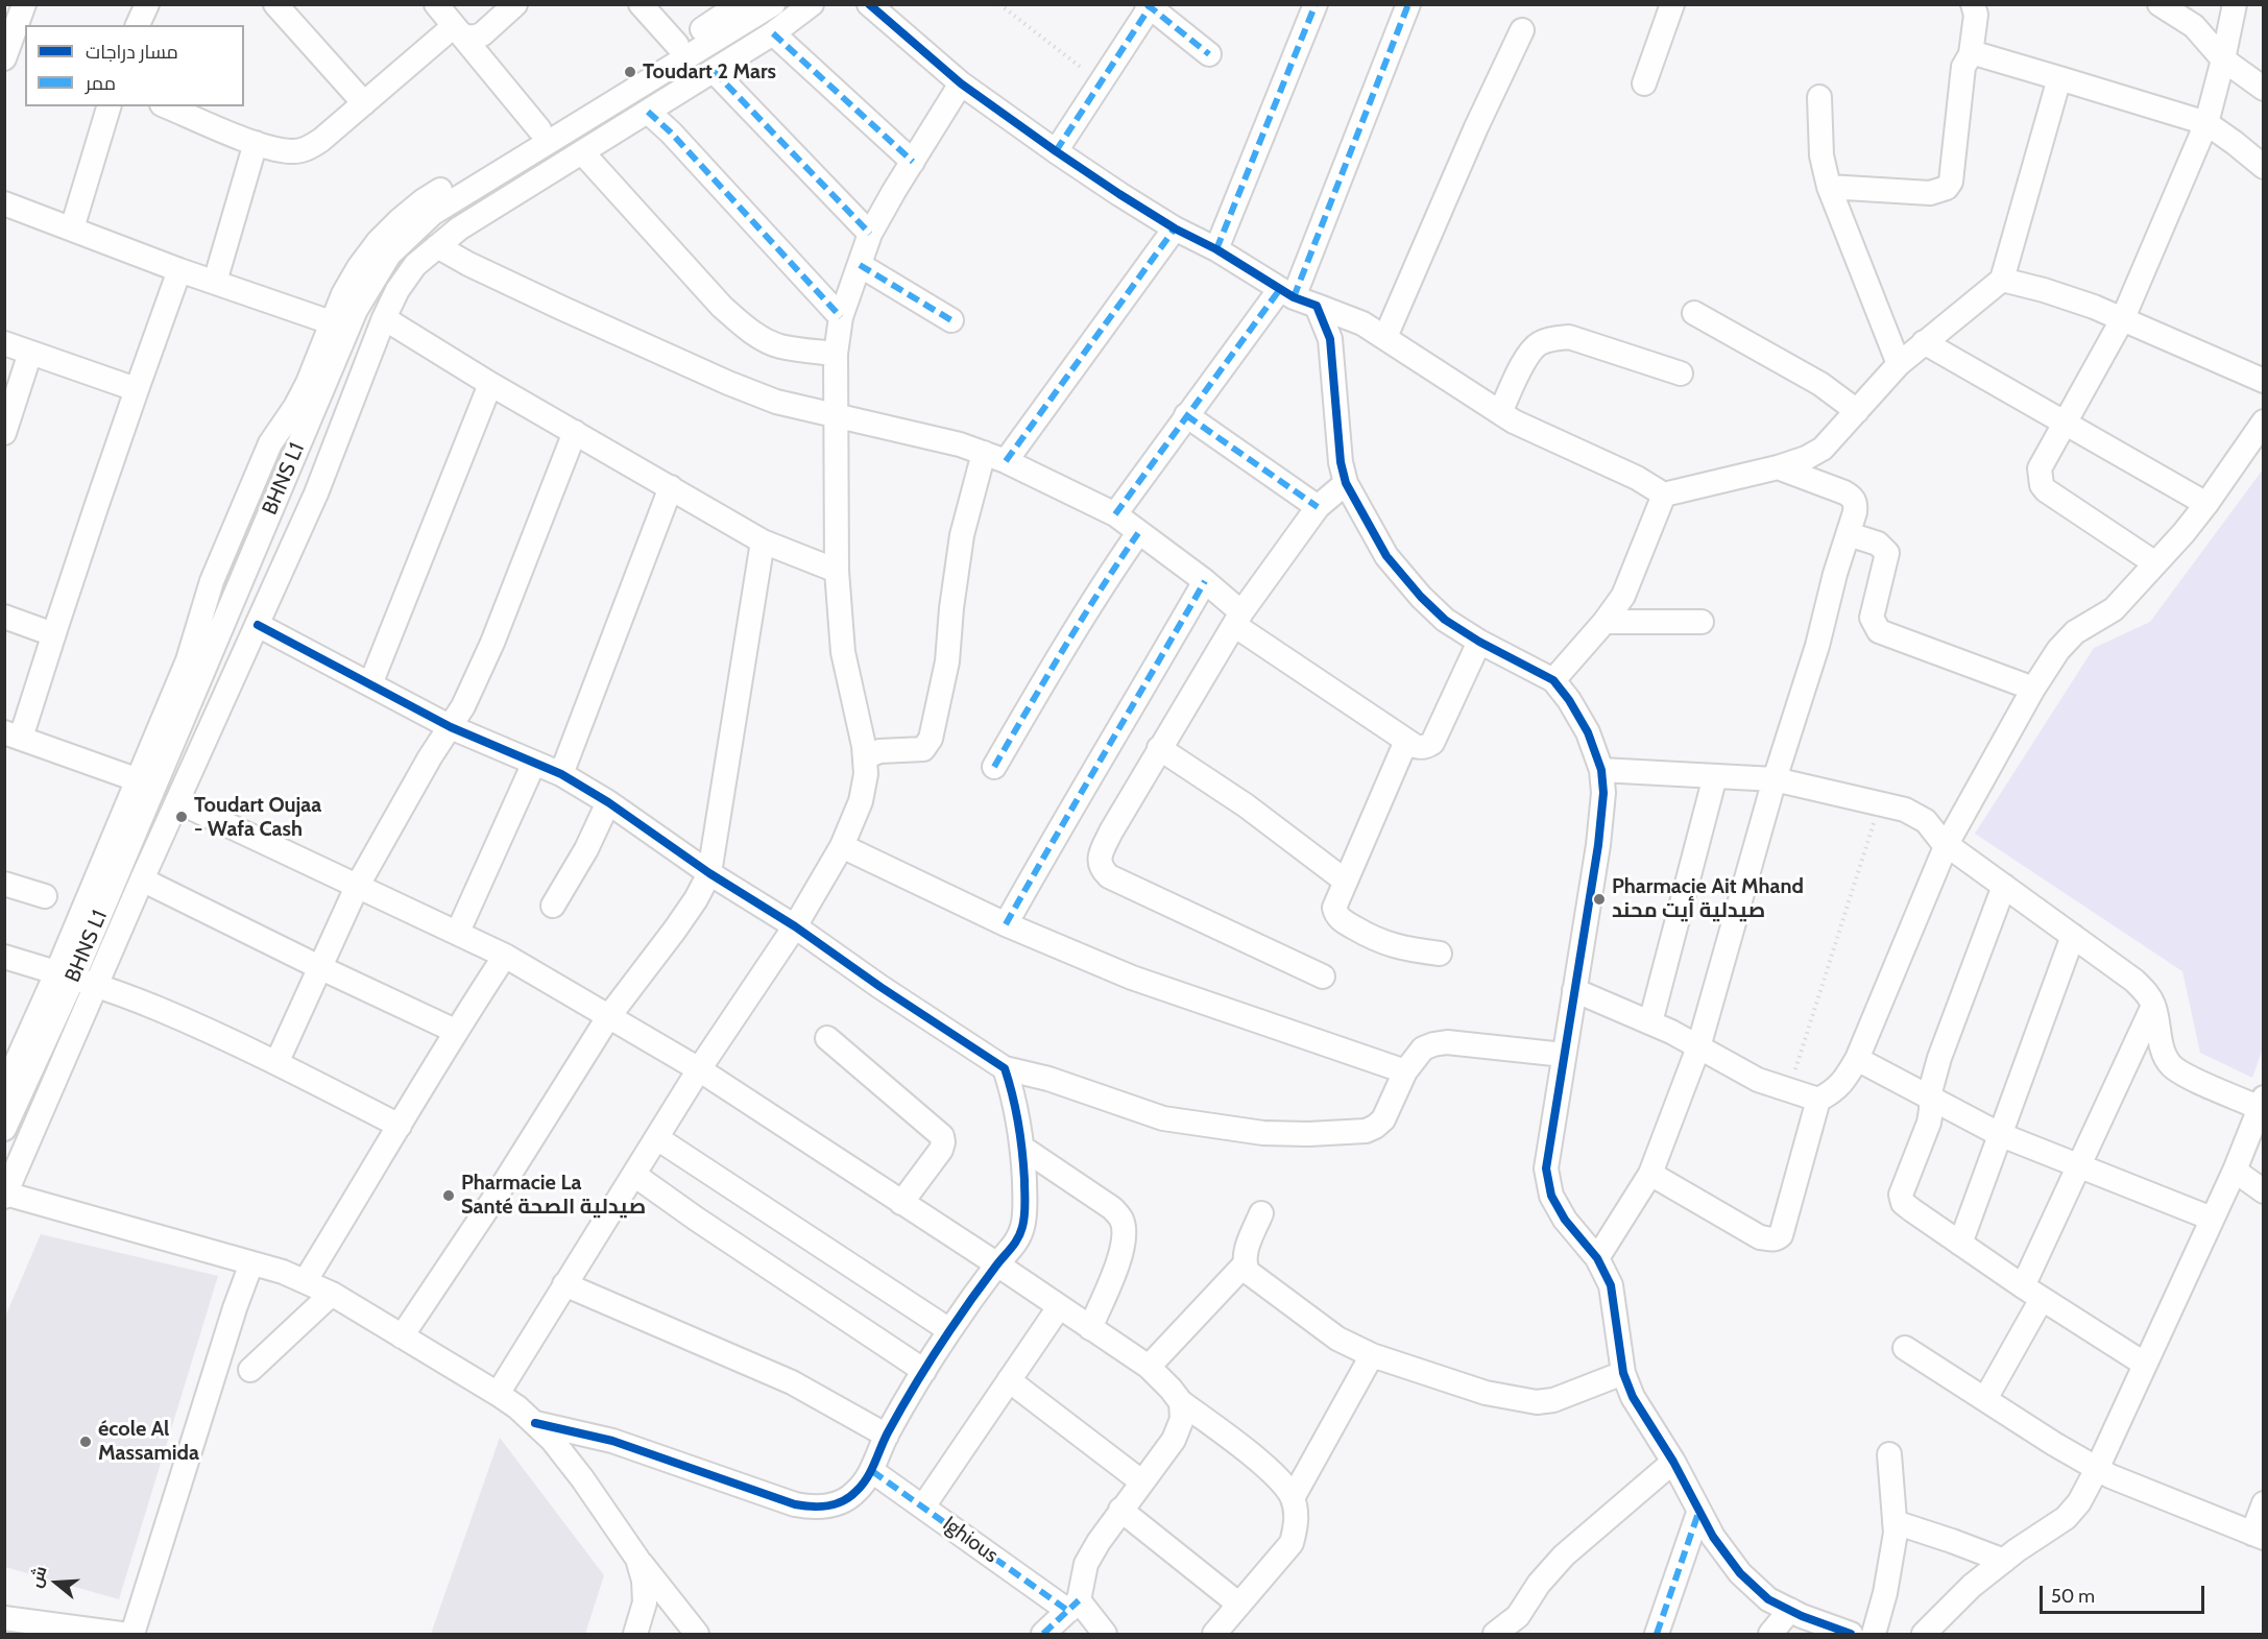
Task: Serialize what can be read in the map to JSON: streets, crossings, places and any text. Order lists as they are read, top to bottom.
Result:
{
  "streets": {
    "street": ["BHNS L1", "Ighious"]
  },
  "places": [
    "Toudart 2 Mars",
    "Toudart Oujaa - Wafa Cash",
    "Pharmacie Ait Mhand صيدلية أيت محند",
    "Pharmacie La Santé صيدلية الصحة",
    "école Al Massamida"
  ],
  "legend": ["مسار دراجات", "ممر"],
  "scale_bar": "50 m",
  "north": "left"
}
